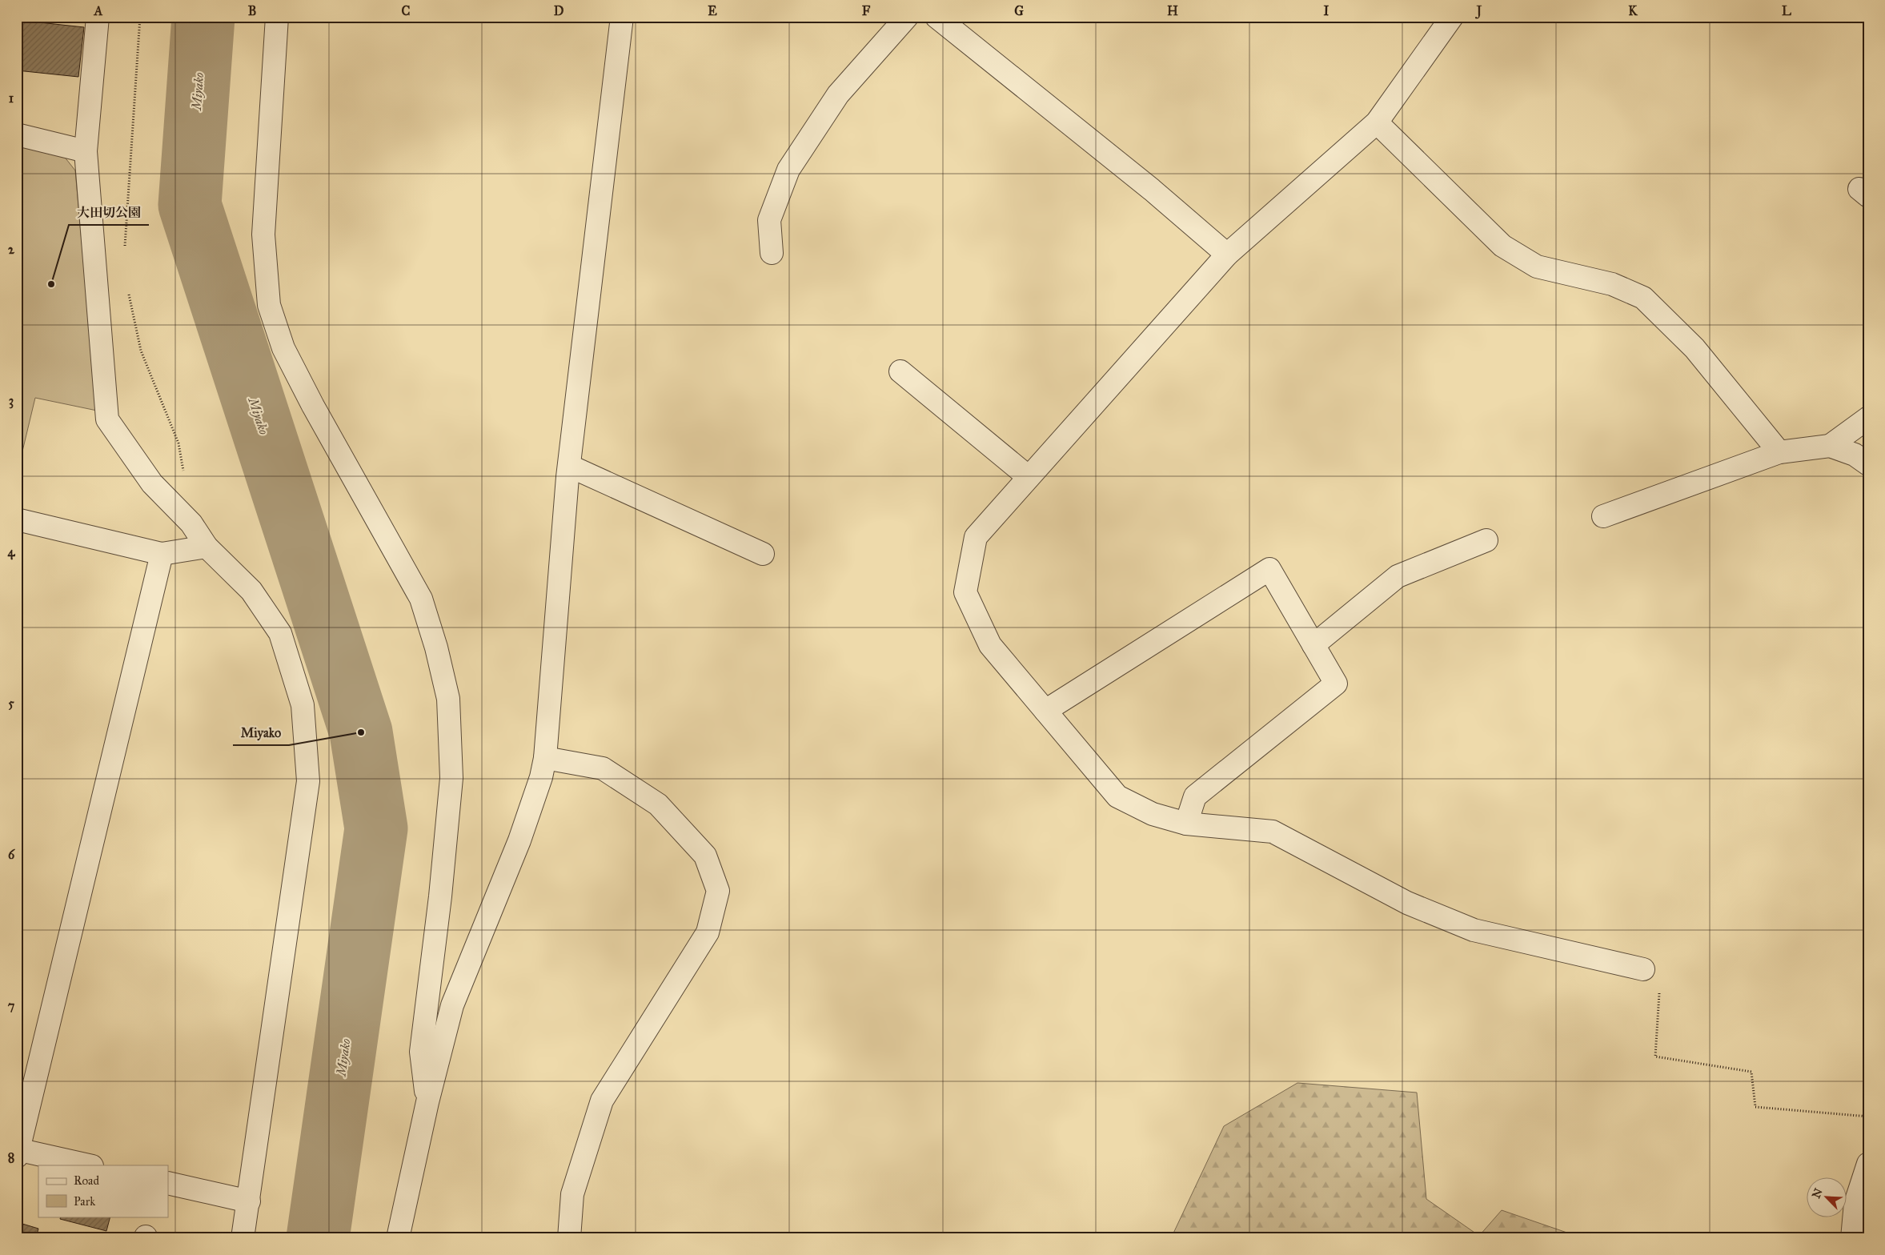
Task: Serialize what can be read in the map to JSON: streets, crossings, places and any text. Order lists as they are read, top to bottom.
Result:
{
  "water": ["Miyako"],
  "places": ["大田切公園", "Miyako"],
  "legend": ["Road", "Park"],
  "north": "top left",
  "grid": {
    "columns": [
      "A",
      "B",
      "C",
      "D",
      "E",
      "F",
      "G",
      "H",
      "I",
      "J",
      "K",
      "L"
    ],
    "rows": [
      "1",
      "2",
      "3",
      "4",
      "5",
      "6",
      "7",
      "8"
    ]
  }
}
